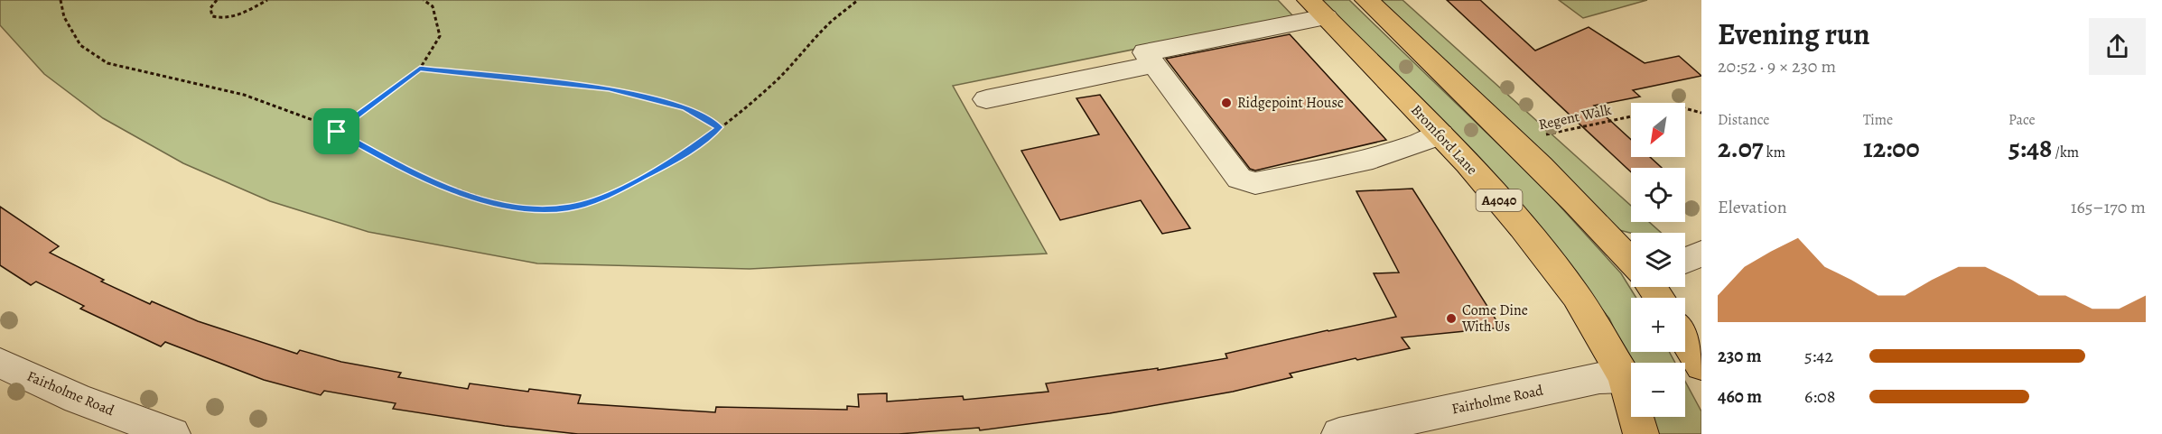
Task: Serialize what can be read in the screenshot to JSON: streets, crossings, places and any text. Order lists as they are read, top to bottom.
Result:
{
  "streets": {
    "main road": ["Bromford Lane", "A4040"],
    "street": ["Fairholme Road"],
    "path": ["Regent Walk"]
  },
  "crossings": [
    ["Bromford Lane", "Fairholme Road"]
  ],
  "places": ["Ridgepoint House", "Come Dine With Us"],
  "north": "bottom left",
  "page": {
    "heading": ["Evening run", "20:52 · 9 × 230 m"],
    "stats": [
      ["Distance", "2.07 km"],
      ["Time", "12:00"],
      ["Pace", "5:48 /km"]
    ],
    "map_buttons": ["+", "−"],
    "chart": ["Elevation", "165–170 m"],
    "list": [
      {
        "name": "230 m",
        "note": "5:42"
      },
      {
        "name": "460 m",
        "note": "6:08"
      }
    ]
  }
}
